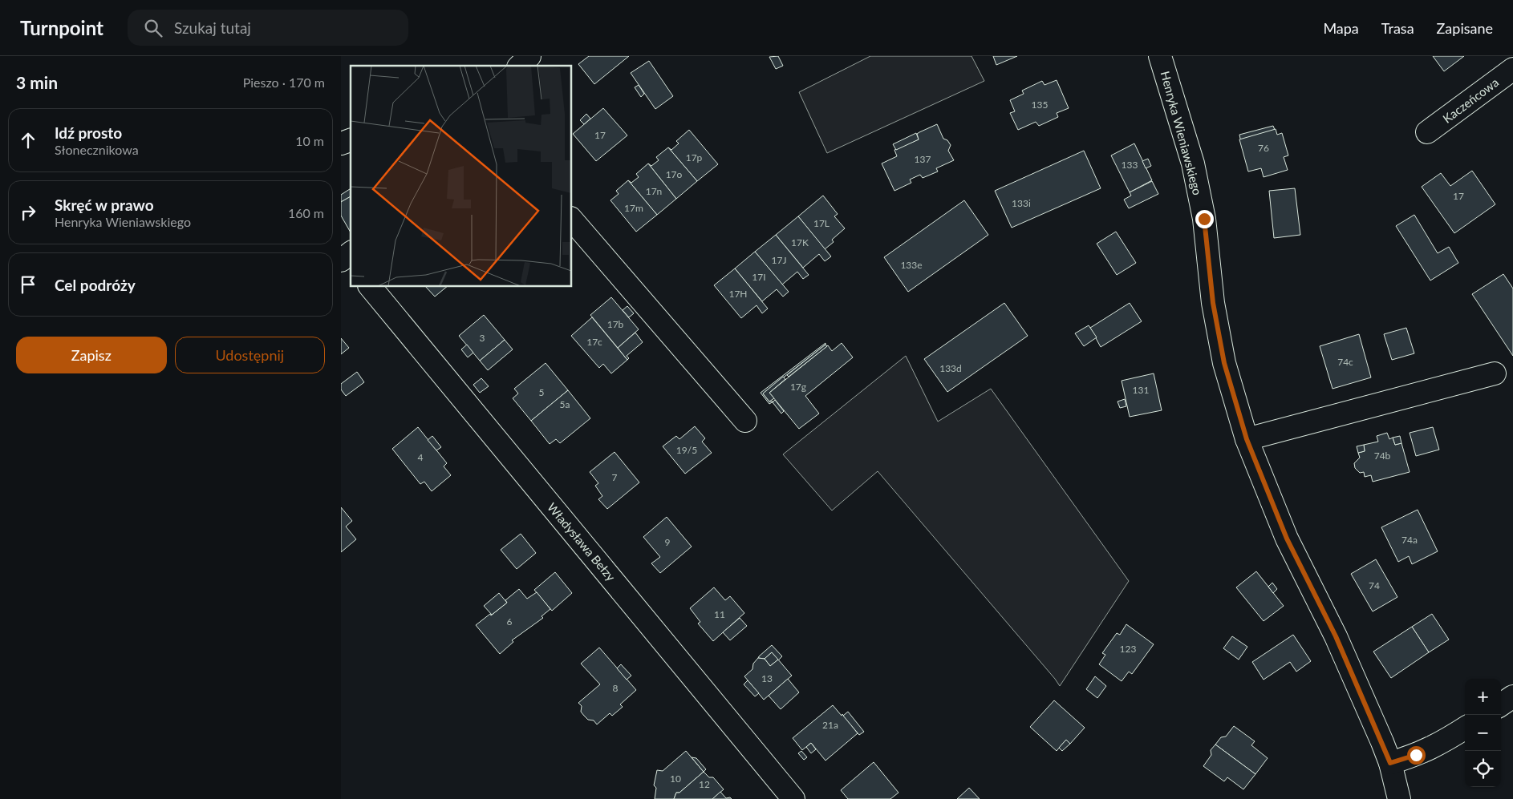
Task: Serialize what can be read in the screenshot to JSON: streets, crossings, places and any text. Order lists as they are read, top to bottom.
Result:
{
  "streets": {
    "street": ["Kaczeńcowa", "Henryka Wieniawskiego", "Władysława Bełzy"]
  },
  "house_numbers": [
    "135",
    "17",
    "76",
    "17p",
    "137",
    "133",
    "17o",
    "17n",
    "17",
    "133i",
    "17m",
    "17L",
    "17K",
    "17J",
    "133e",
    "17I",
    "17H",
    "17b",
    "3",
    "17c",
    "74c",
    "133d",
    "17g",
    "131",
    "5",
    "5a",
    "19/5",
    "74b",
    "4",
    "7",
    "74a",
    "9",
    "74",
    "11",
    "6",
    "123",
    "13",
    "8",
    "21a",
    "10",
    "12"
  ],
  "page": {
    "header": "Turnpoint",
    "search": "Szukaj tutaj",
    "nav": ["Mapa", "Trasa", "Zapisane"],
    "heading": ["3 min", "Pieszo · 170 m"],
    "list": [
      ["Idź prosto", "Słonecznikowa", "10 m"],
      ["Skręć w prawo", "Henryka Wieniawskiego", "160 m"],
      "Cel podróży"
    ],
    "buttons": ["Zapisz", "Udostępnij"],
    "map_buttons": ["+", "−"]
  }
}
